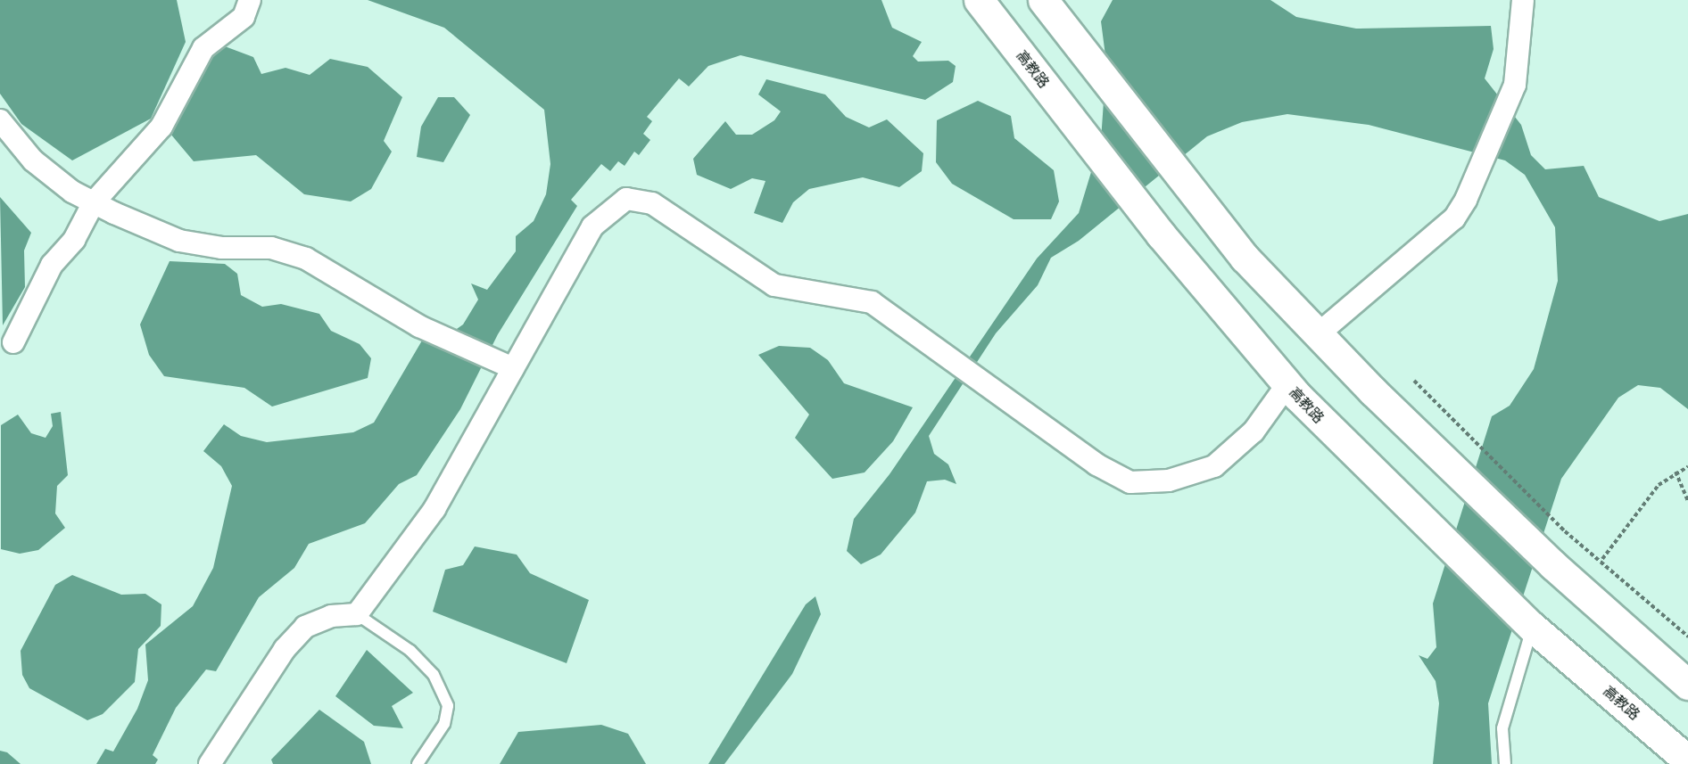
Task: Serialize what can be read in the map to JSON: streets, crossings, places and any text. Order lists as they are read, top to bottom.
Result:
{
  "streets": {
    "main road": ["高教路"]
  }
}
